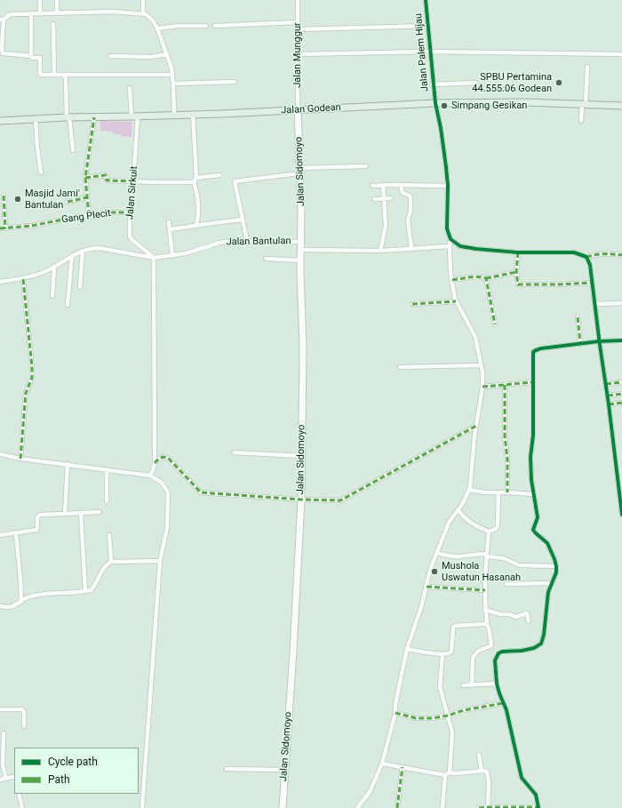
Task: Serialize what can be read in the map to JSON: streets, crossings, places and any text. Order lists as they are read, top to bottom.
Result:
{
  "streets": {
    "main road": ["Jalan Godean", "Jalan Sidomoyo"],
    "street": [
      "Jalan Palem Hijau",
      "Jalan Munggur",
      "Jalan Sirkuit",
      "Gang Plecit",
      "Jalan Bantulan"
    ]
  },
  "crossings": [
    ["Jalan Palem Hijau", "Jalan Godean"],
    ["Jalan Munggur", "Jalan Godean"],
    ["Jalan Munggur", "Jalan Sidomoyo"],
    ["Jalan Godean", "Jalan Sidomoyo"],
    ["Jalan Godean", "Jalan Sirkuit"],
    ["Jalan Sidomoyo", "Jalan Bantulan"],
    ["Jalan Sirkuit", "Gang Plecit"],
    ["Jalan Sirkuit", "Jalan Bantulan"]
  ],
  "places": [
    "SPBU Pertamina 44.555.06 Godean",
    "Simpang Gesikan",
    "Masjid Jami' Bantulan",
    "Mushola Uswatun Hasanah"
  ],
  "legend": ["Cycle path", "Path"]
}
